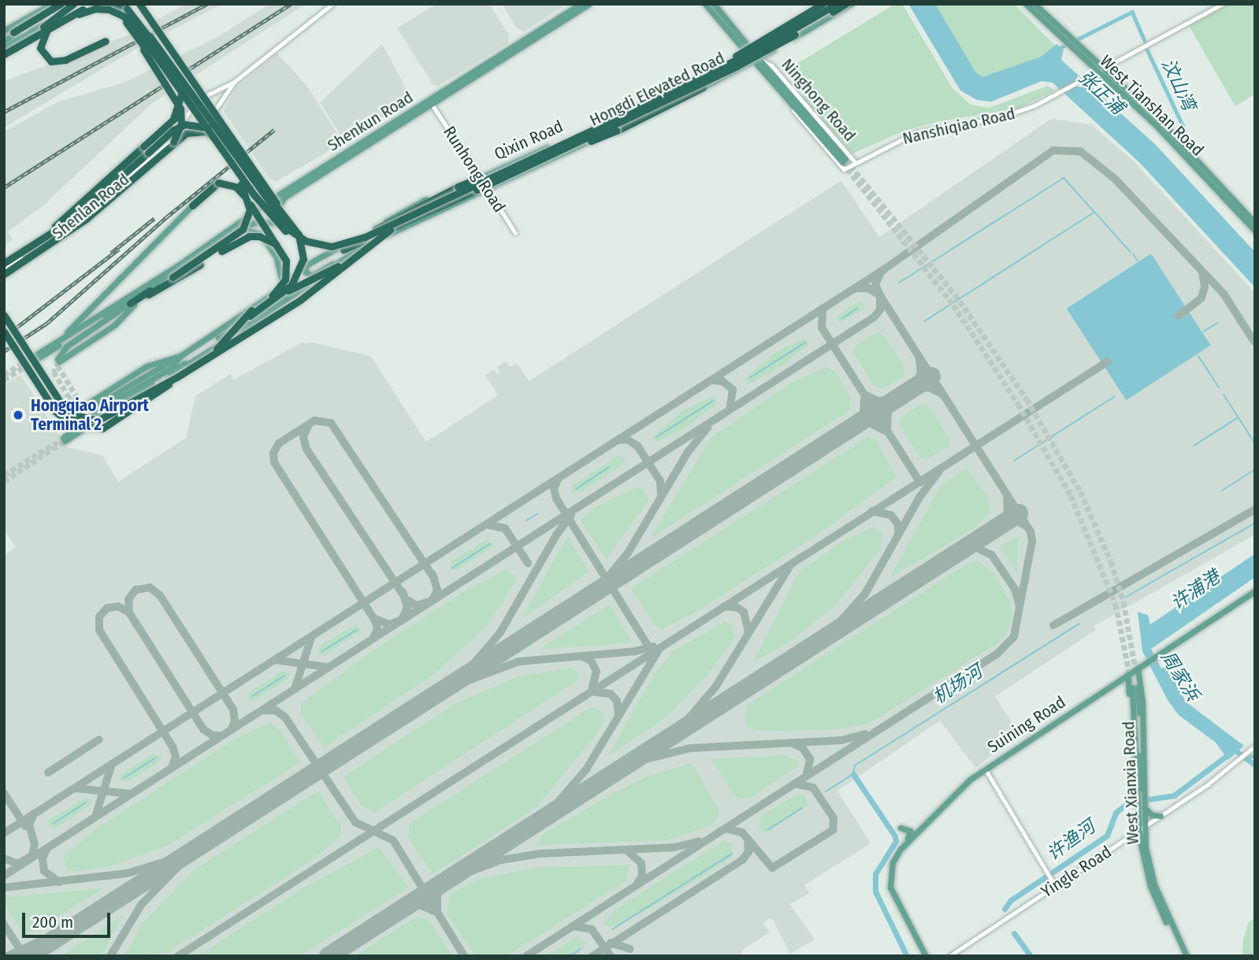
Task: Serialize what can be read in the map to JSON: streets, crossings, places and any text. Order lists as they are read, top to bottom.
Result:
{
  "streets": {
    "highway": ["Hongdi Elevated Road"],
    "main road": [
      "Ninghong Road",
      "West Tianshan Road",
      "Shenkun Road",
      "Qixin Road",
      "Suining Road",
      "West Xianxia Road"
    ],
    "street": ["Nanshiqiao Road", "Runhong Road", "Yingle Road"]
  },
  "crossings": [
    ["Ninghong Road", "Nanshiqiao Road"],
    ["Ninghong Road", "Qixin Road"],
    ["West Tianshan Road", "Nanshiqiao Road"],
    ["Shenkun Road", "Runhong Road"],
    ["Qixin Road", "Runhong Road"],
    ["Suining Road", "West Xianxia Road"],
    ["West Xianxia Road", "Yingle Road"]
  ],
  "water": [
    "汶山湾",
    "张正浦",
    "许浦港",
    "周家浜",
    "机场河",
    "许渔河"
  ],
  "places": ["Hongqiao Airport Terminal 2"],
  "scale_bar": "200 m"
}
